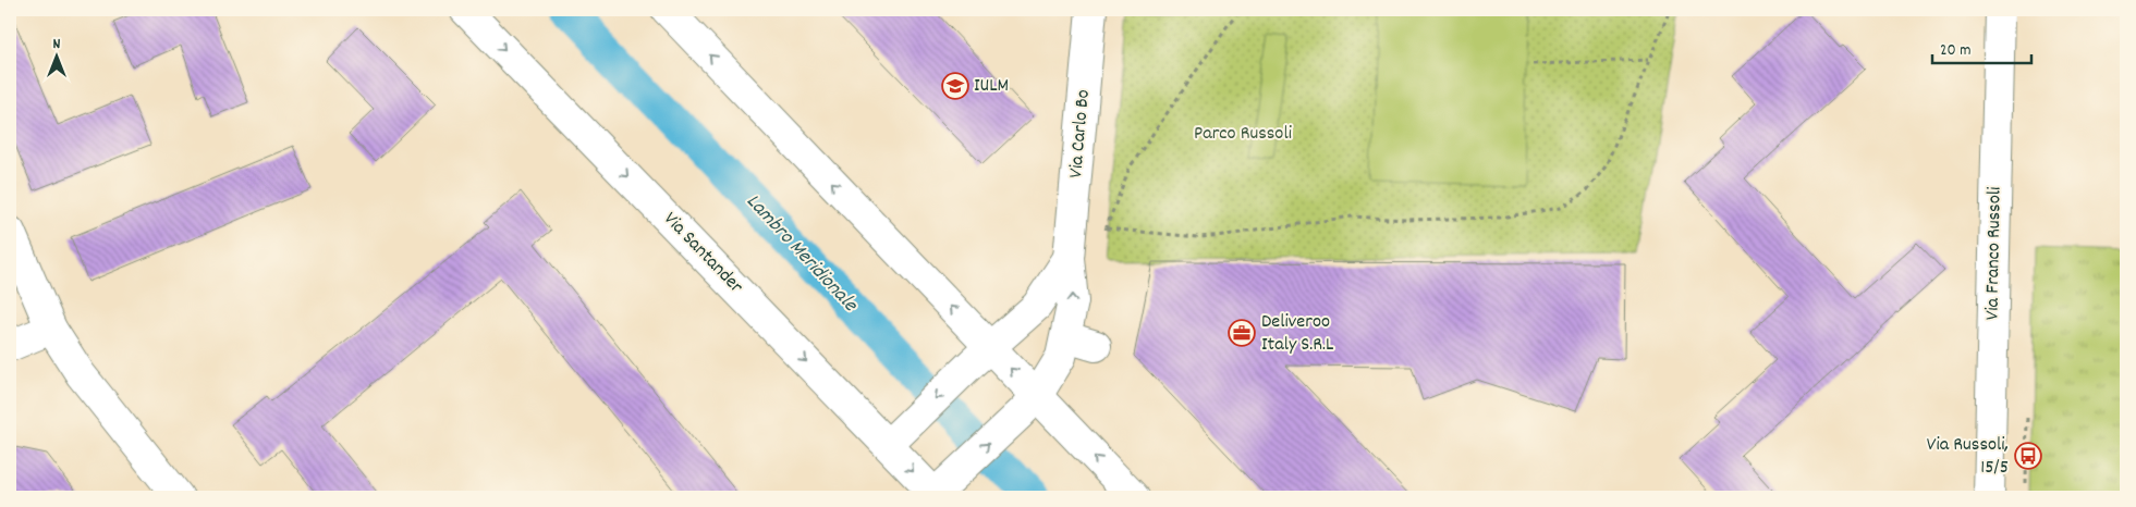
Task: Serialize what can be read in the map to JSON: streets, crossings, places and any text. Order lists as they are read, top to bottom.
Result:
{
  "streets": {
    "street": ["Via Carlo Bo", "Via Santander", "Via Franco Russoli"]
  },
  "crossings": [
    ["Via Carlo Bo", "Via Santander"]
  ],
  "water": ["Lambro Meridionale"],
  "parks": ["Parco Russoli"],
  "places": {
    "school or university": ["IULM"],
    "office": ["Deliveroo Italy S.R.L"],
    "bus stop": ["Via Russoli, 15/5"]
  },
  "scale_bar": "20 m",
  "north": "top"
}
